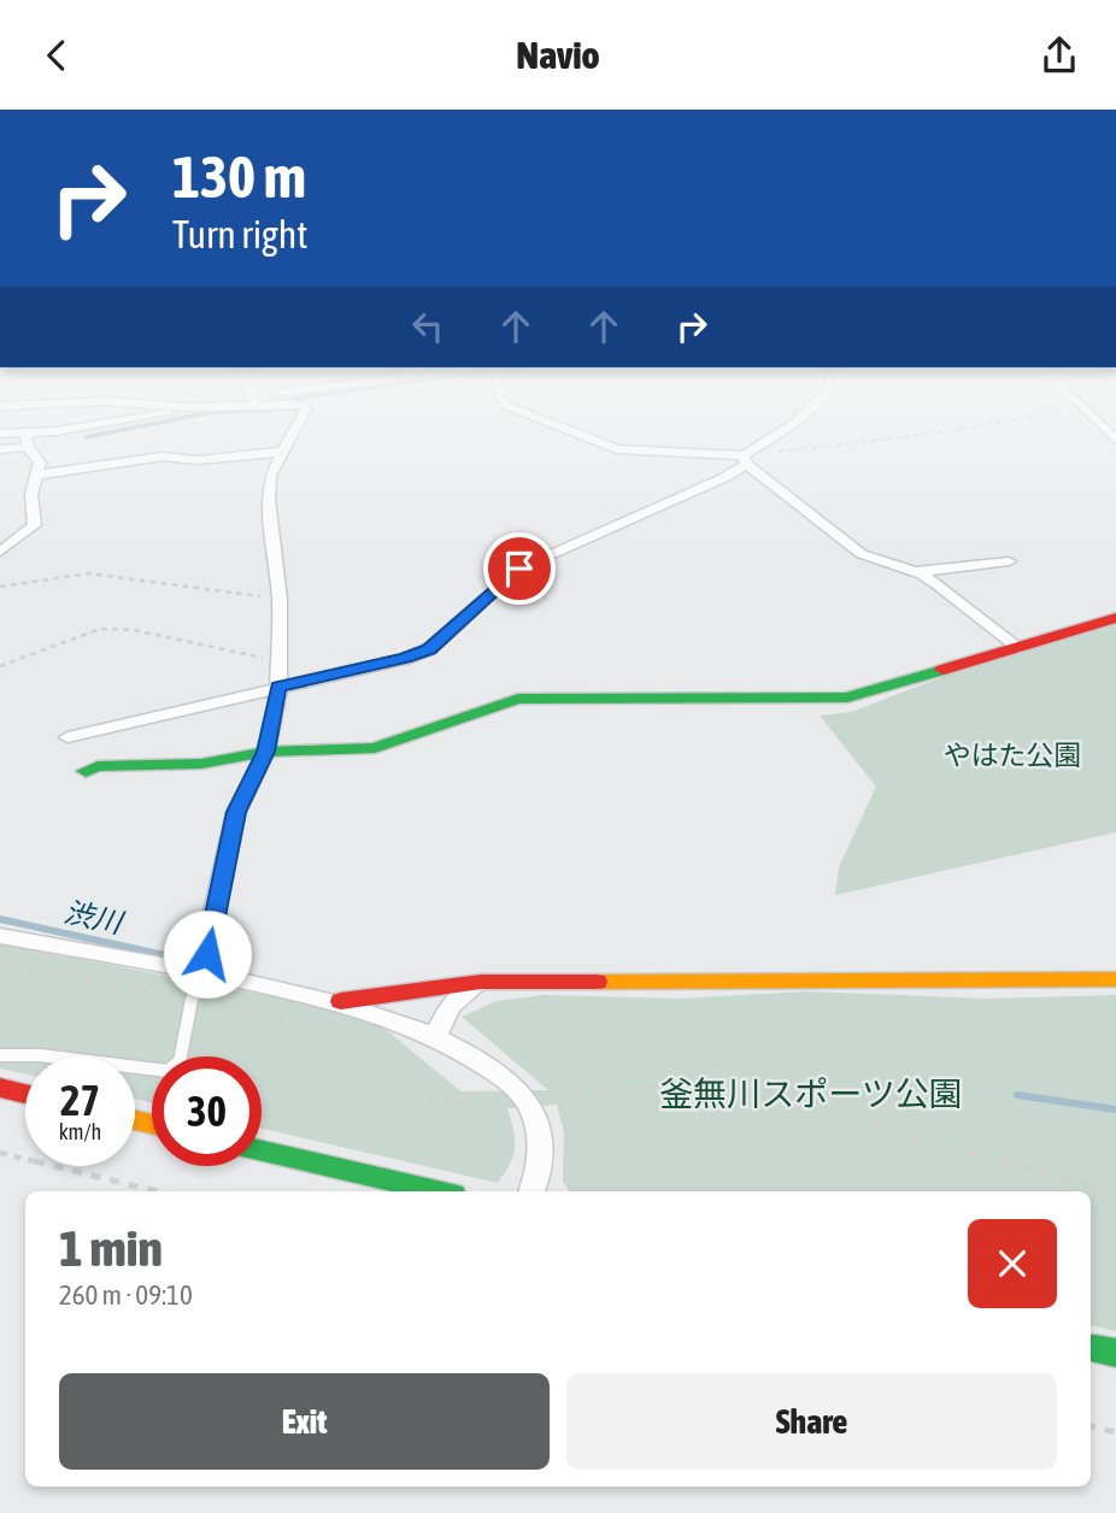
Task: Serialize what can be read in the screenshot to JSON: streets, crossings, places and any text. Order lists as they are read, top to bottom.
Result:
{
  "water": ["渋川"],
  "parks": ["やはた公園", "釜無川スポーツ公園"],
  "page": {
    "header": "Navio",
    "turn": ["130 m", "Turn right"],
    "speed": "27 km/h",
    "limit": "30",
    "heading": ["1 min", "260 m · 09:10"],
    "buttons": ["Exit", "Share"]
  }
}
